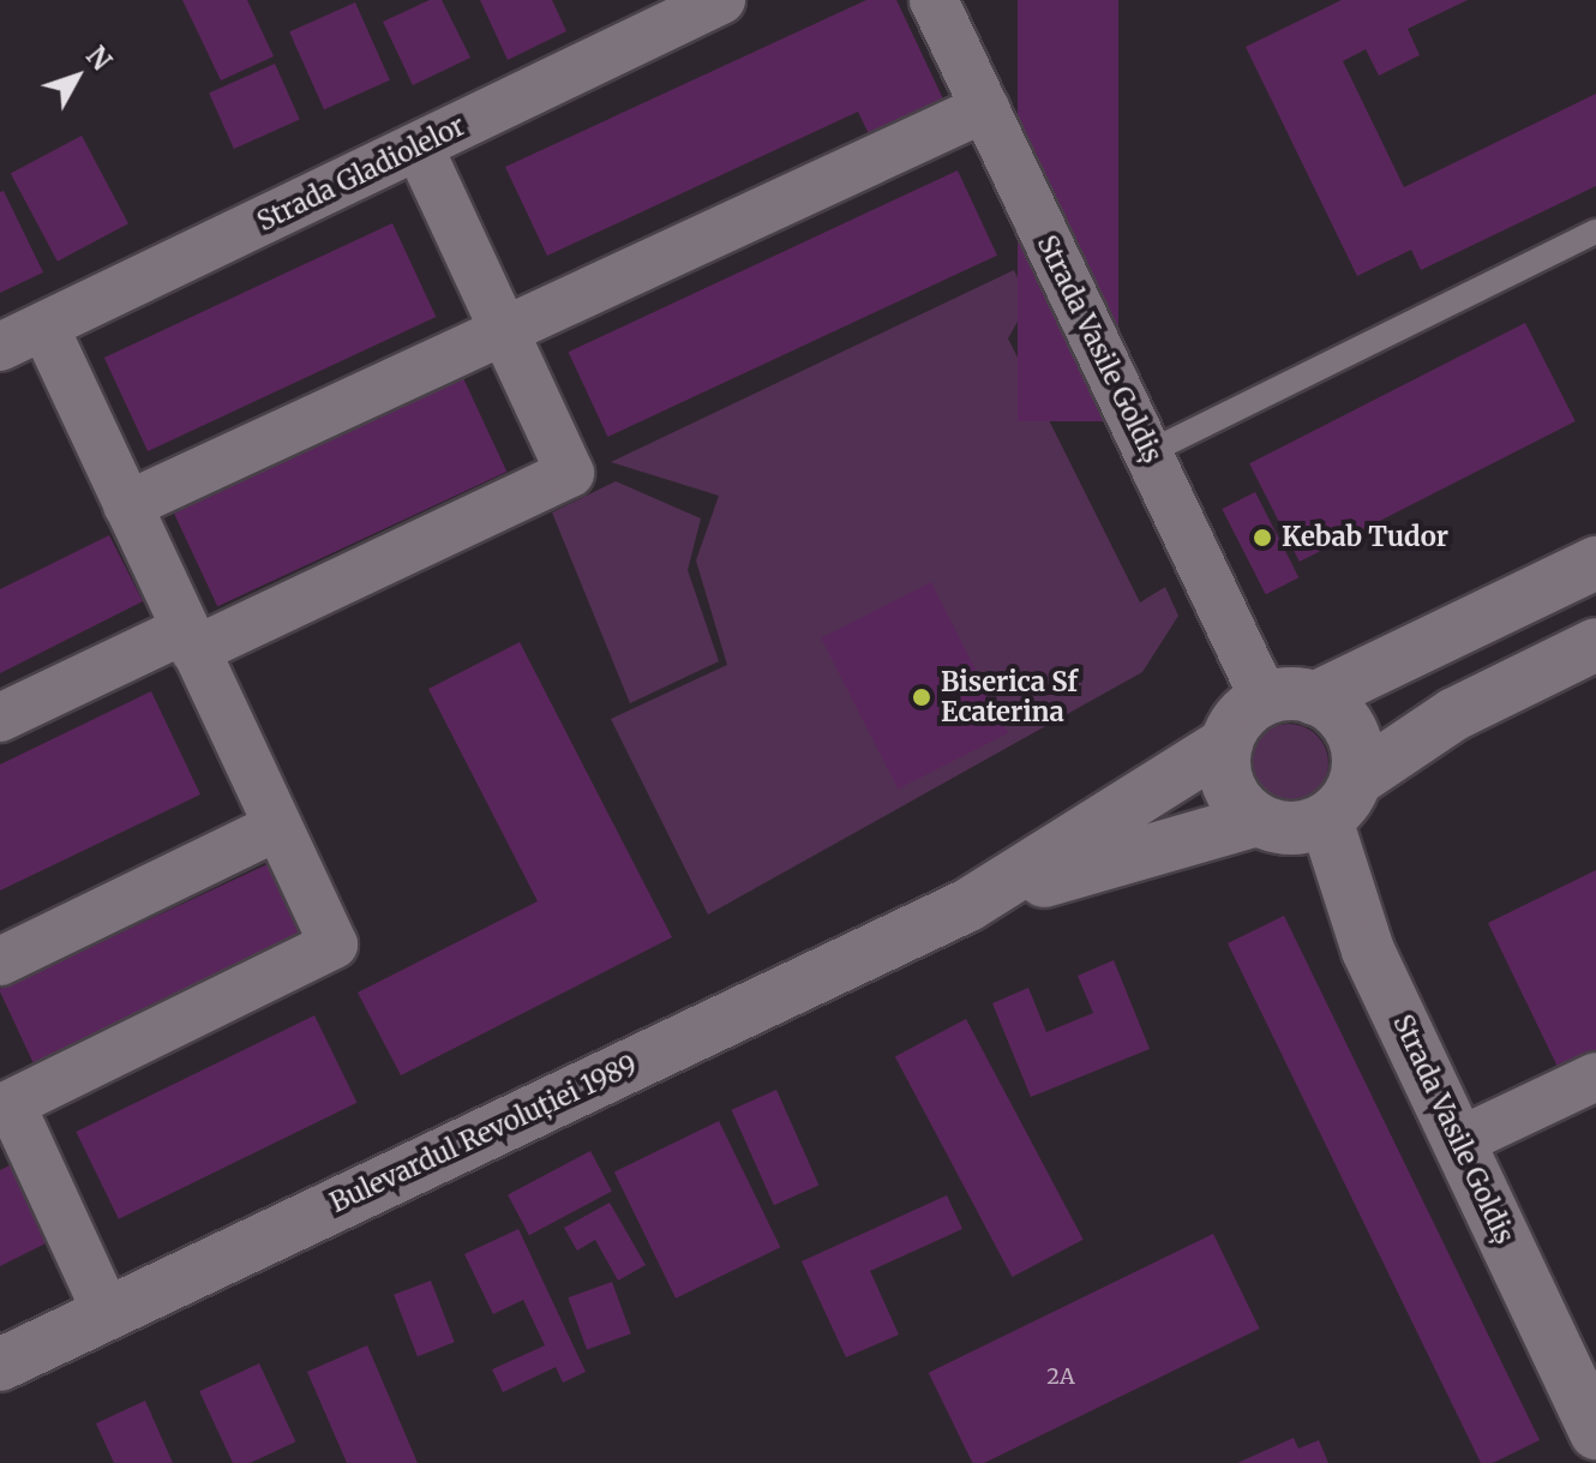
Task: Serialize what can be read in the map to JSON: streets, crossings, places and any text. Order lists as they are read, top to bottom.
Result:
{
  "streets": {
    "main road": ["Strada Vasile Goldiș", "Bulevardul Revoluției 1989"],
    "street": ["Strada Gladiolelor"]
  },
  "crossings": [
    ["Strada Vasile Goldiș", "Bulevardul Revoluției 1989"]
  ],
  "places": ["Kebab Tudor", "Biserica Sf Ecaterina"],
  "house_numbers": ["2A"],
  "north": "top right"
}
